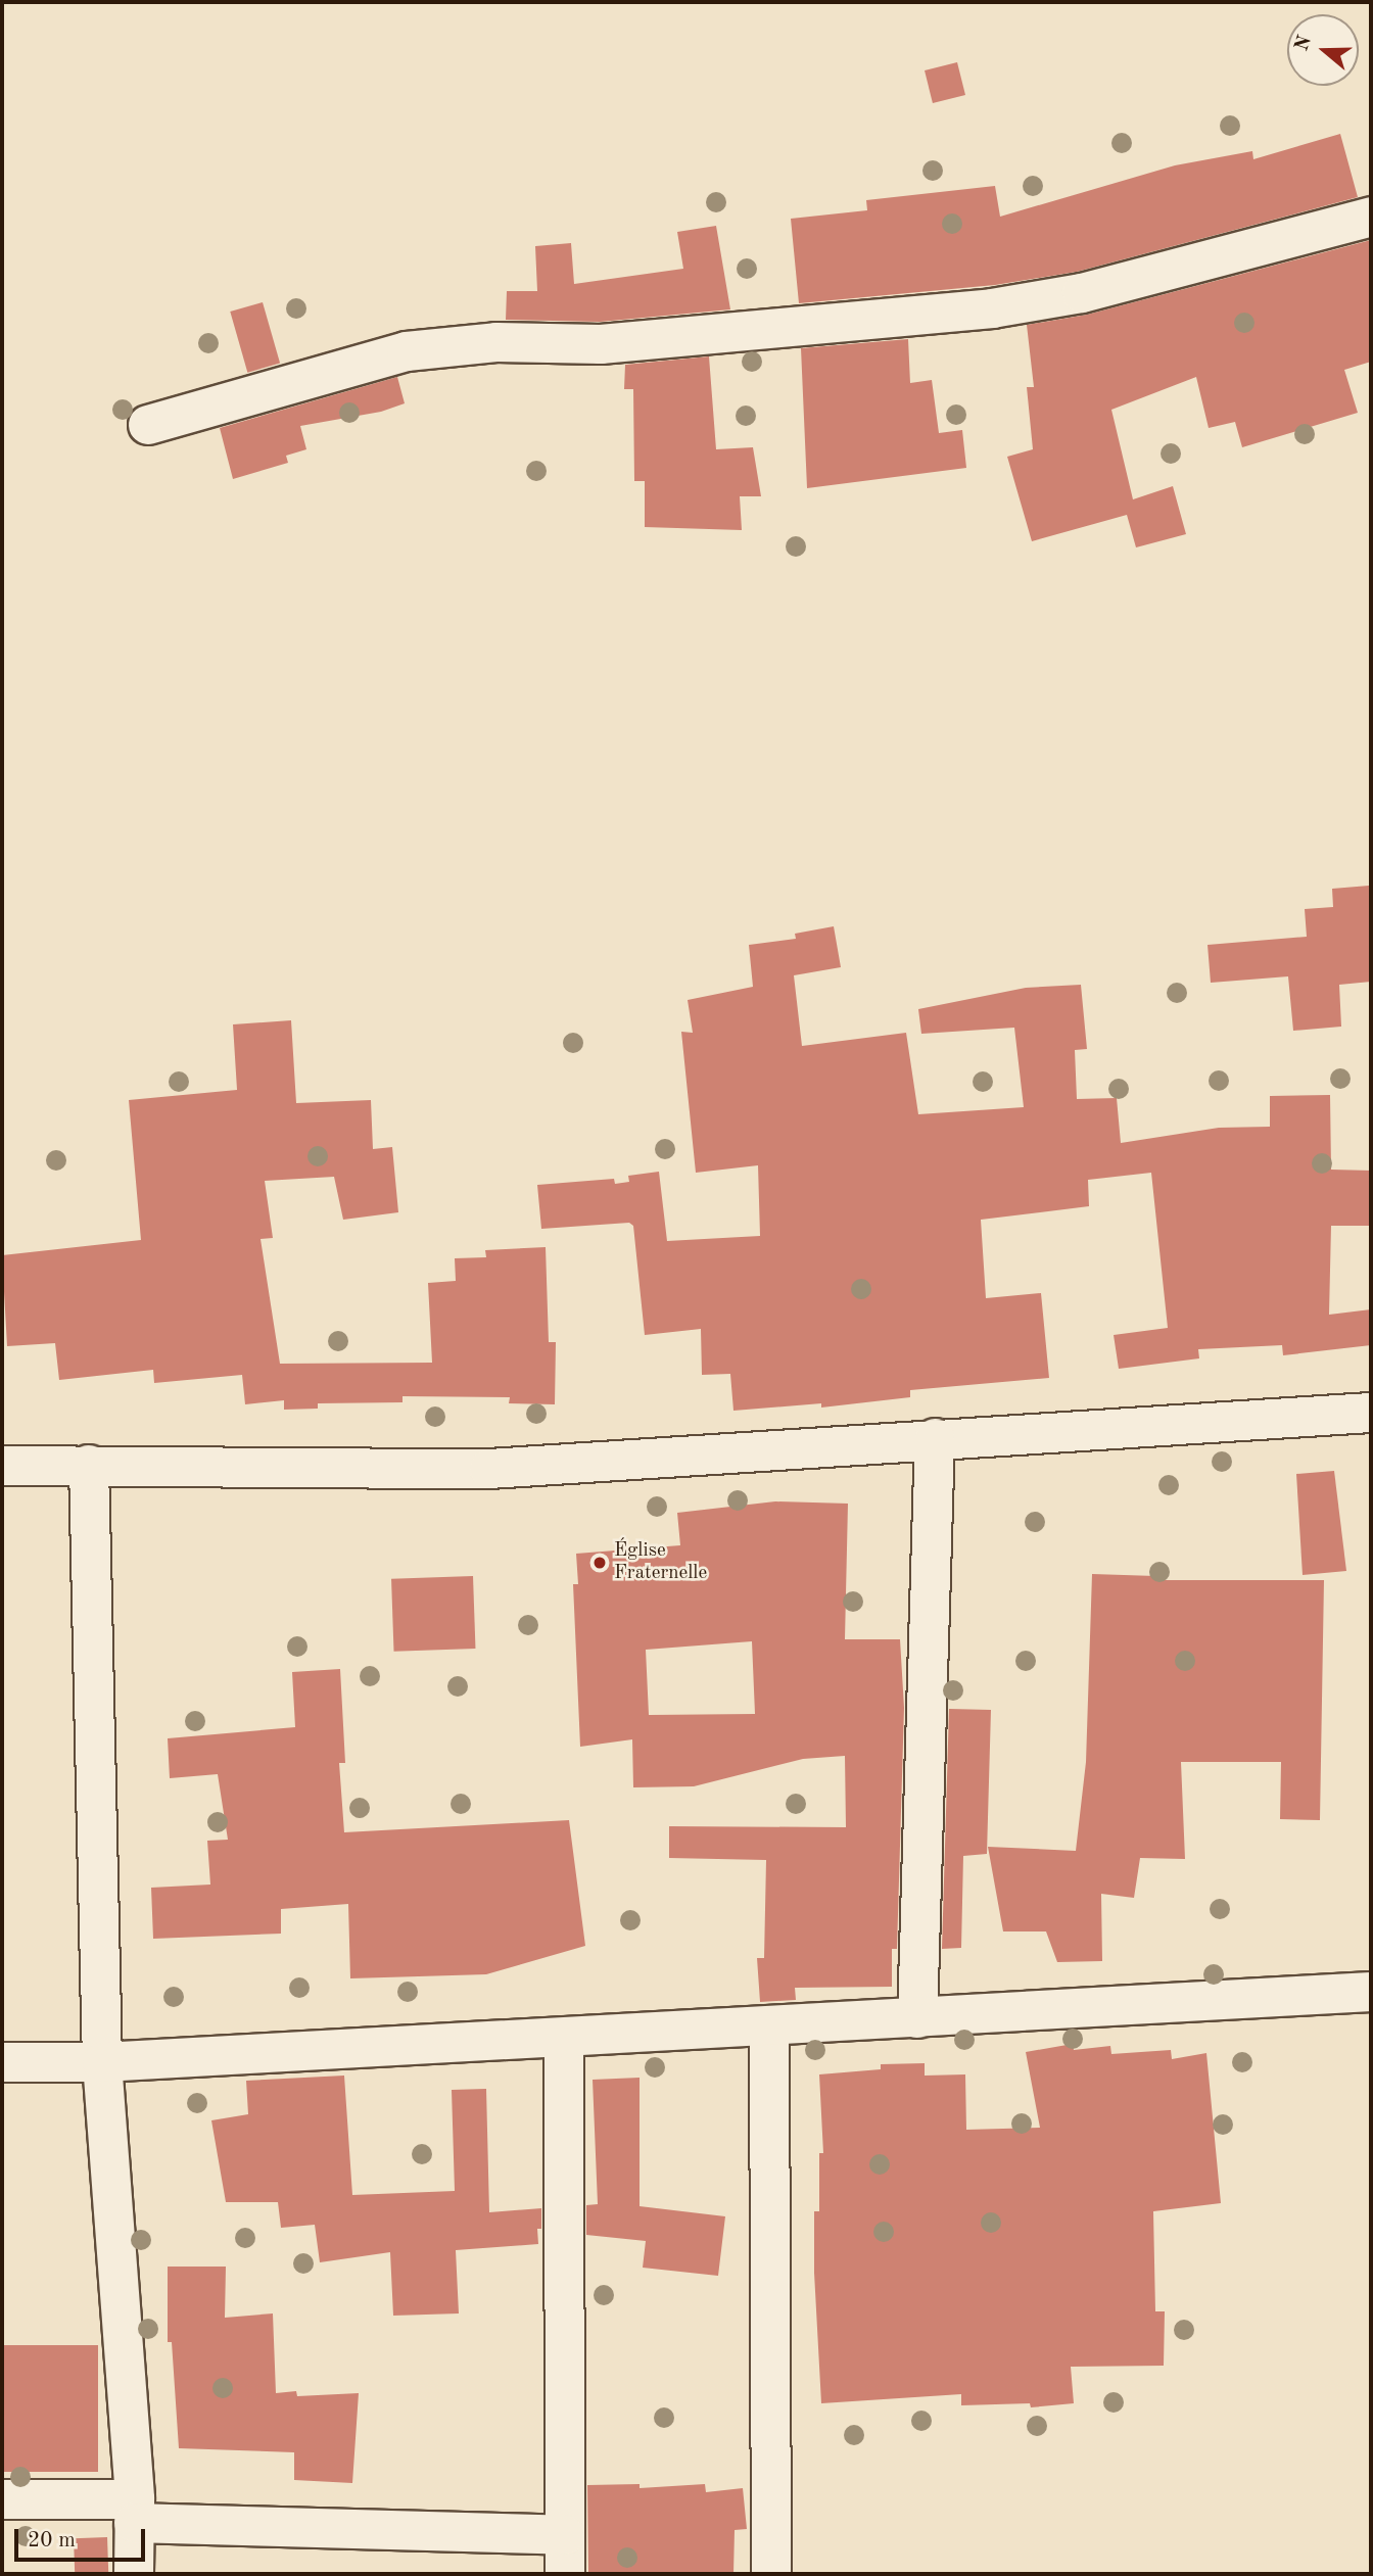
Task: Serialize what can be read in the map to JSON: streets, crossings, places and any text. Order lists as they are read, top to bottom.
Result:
{
  "places": ["Église Fraternelle"],
  "scale_bar": "20 m",
  "north": "left"
}
